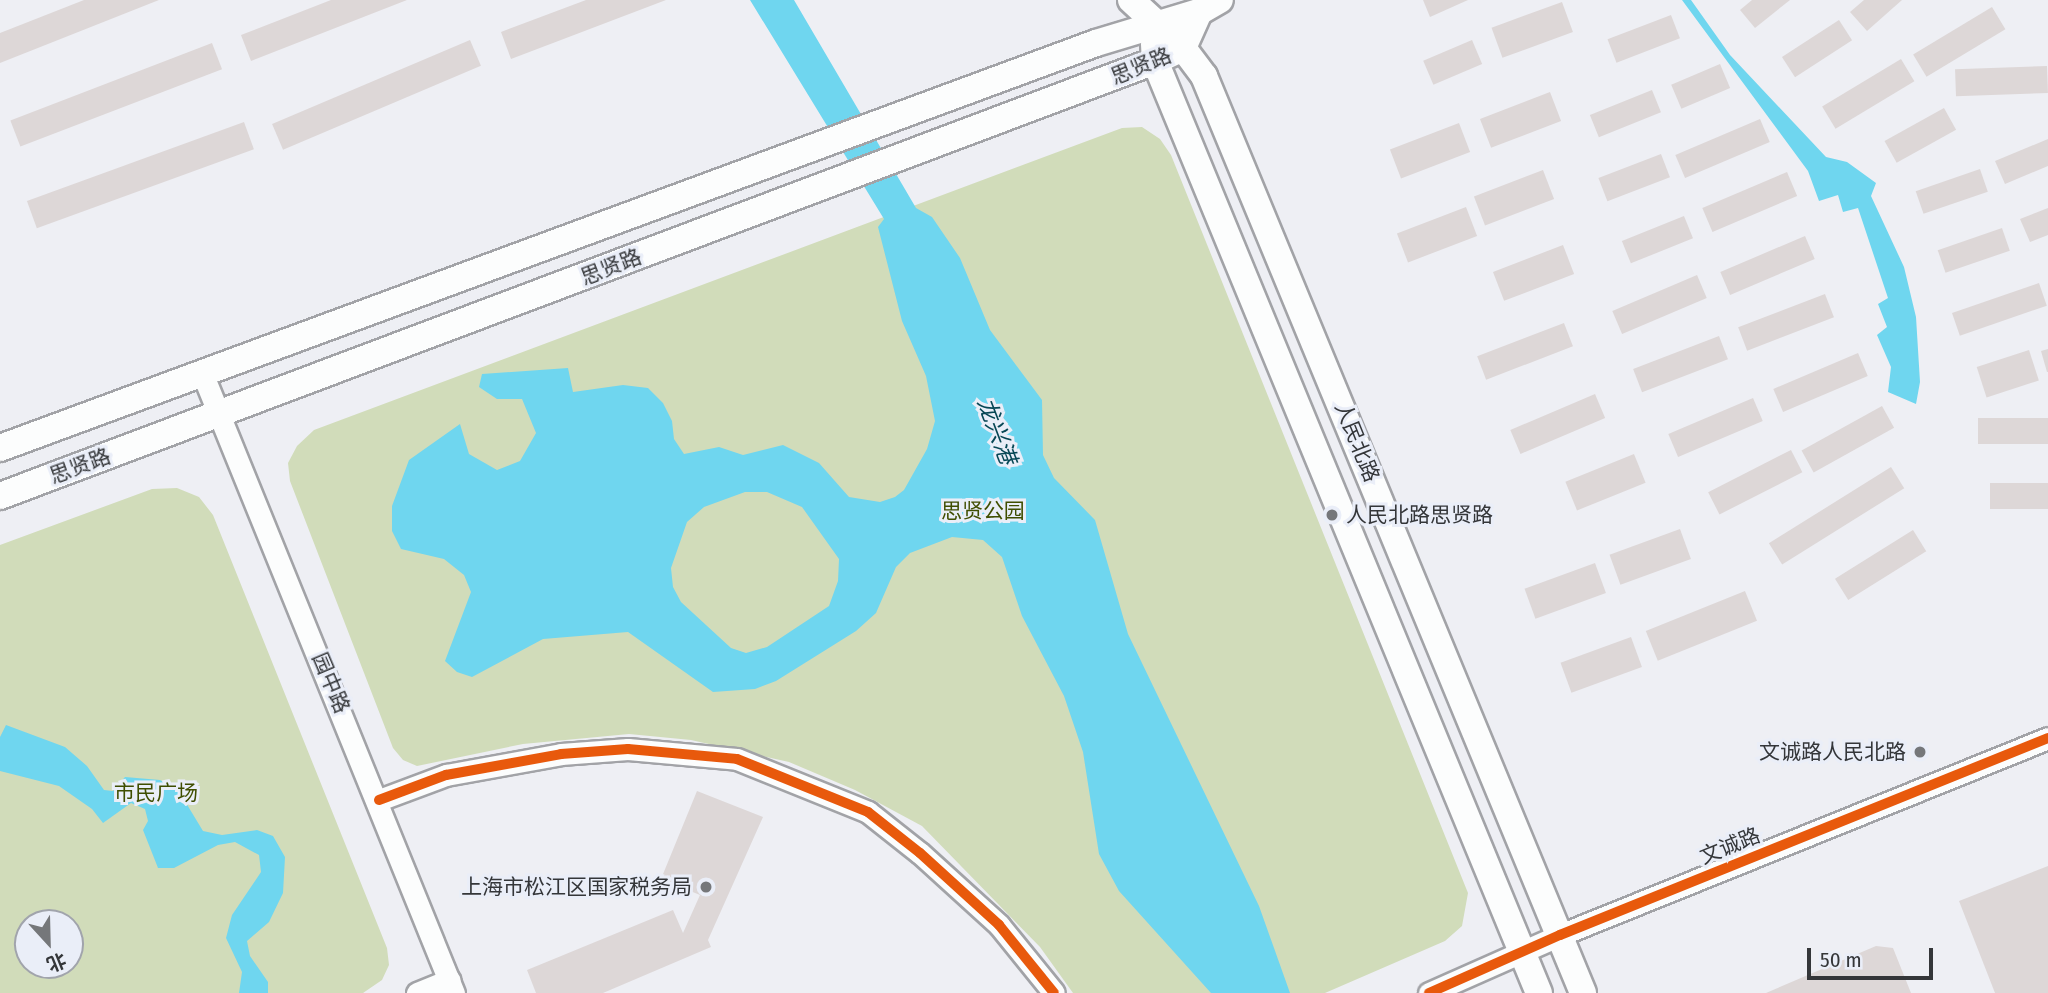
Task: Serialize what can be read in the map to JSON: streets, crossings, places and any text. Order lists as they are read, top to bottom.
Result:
{
  "streets": {
    "main road": ["思贤路", "人民北路"],
    "street": ["园中路", "文诚路"]
  },
  "crossings": [
    ["思贤路", "人民北路"],
    ["思贤路", "园中路"],
    ["人民北路", "文诚路"]
  ],
  "water": ["龙兴港"],
  "parks": ["思贤公园", "市民广场"],
  "places": ["人民北路思贤路", "文诚路人民北路", "上海市松江区国家税务局"],
  "scale_bar": "50 m",
  "north": "bottom"
}
